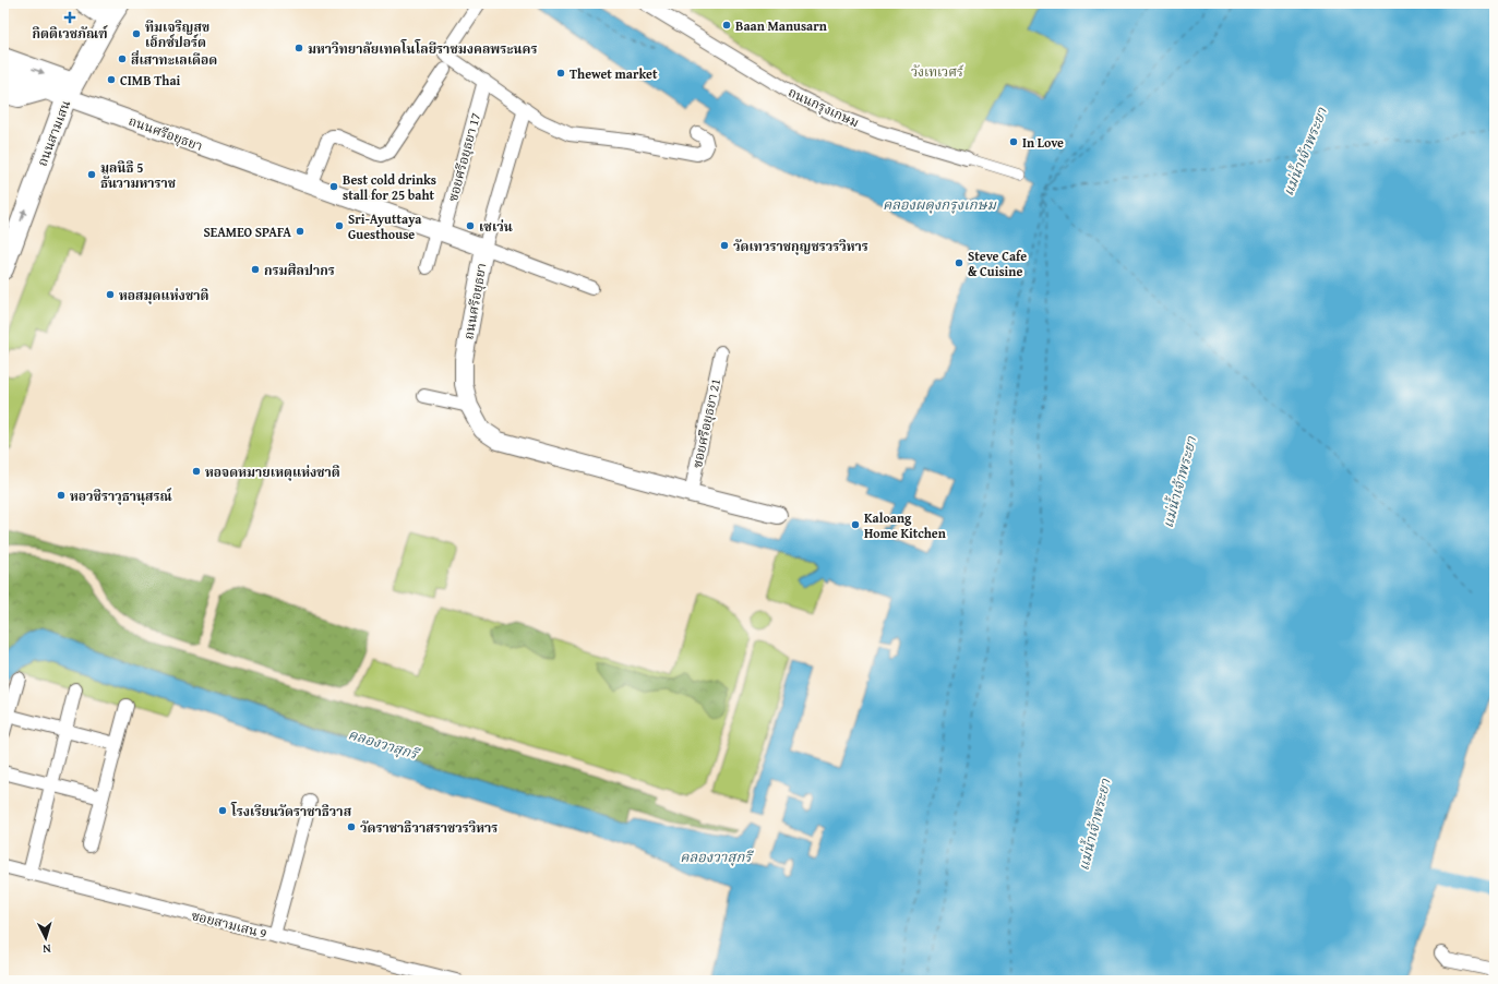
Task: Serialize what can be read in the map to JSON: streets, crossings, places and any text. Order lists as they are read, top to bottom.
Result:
{
  "streets": {
    "main road": ["ถนนสามเสน", "ถนนศรีอยุธยา"],
    "street": [
      "ถนนกรุงเกษม",
      "ซอยศรีอยุธยา 17",
      "ซอยศรีอยุธยา 21",
      "ซอยสามเสน 9"
    ]
  },
  "crossings": [
    ["ถนนสามเสน", "ถนนศรีอยุธยา"],
    ["ถนนศรีอยุธยา", "ซอยศรีอยุธยา 17"],
    ["ถนนศรีอยุธยา", "ซอยศรีอยุธยา 21"]
  ],
  "one_way": ["ถนนสามเสน"],
  "water": ["แม่น้ำเจ้าพระยา", "คลองผดุงกรุงเกษม", "คลองวาสุกรี"],
  "parks": ["วังเทเวศร์"],
  "places": {
    "health": ["กิตติเวชภัณฑ์"],
    "other": [
      "Baan Manusarn",
      "ทีมเจริญสุข เอ็กซ์ปอร์ต",
      "มหาวิทยาลัยเทคโนโลยีราชมงคลพระนคร",
      "สี่เสาทะเลเดือด",
      "Thewet market",
      "CIMB Thai",
      "In Love",
      "มูลนิธิ 5 ธันวามหาราช",
      "Best cold drinks stall for 25 baht",
      "Sri-Ayuttaya Guesthouse",
      "เซเว่น",
      "SEAMEO SPAFA",
      "วัดเทวราชกุญชรวรวิหาร",
      "Steve Cafe & Cuisine",
      "กรมศิลปากร",
      "หอสมุดแห่งชาติ",
      "หอจดหมายเหตุแห่งชาติ",
      "หอวชิราวุธานุสรณ์",
      "Kaloang Home Kitchen",
      "โรงเรียนวัดราชาธิวาส",
      "วัดราชาธิวาสราชวรวิหาร"
    ]
  },
  "north": "bottom"
}
